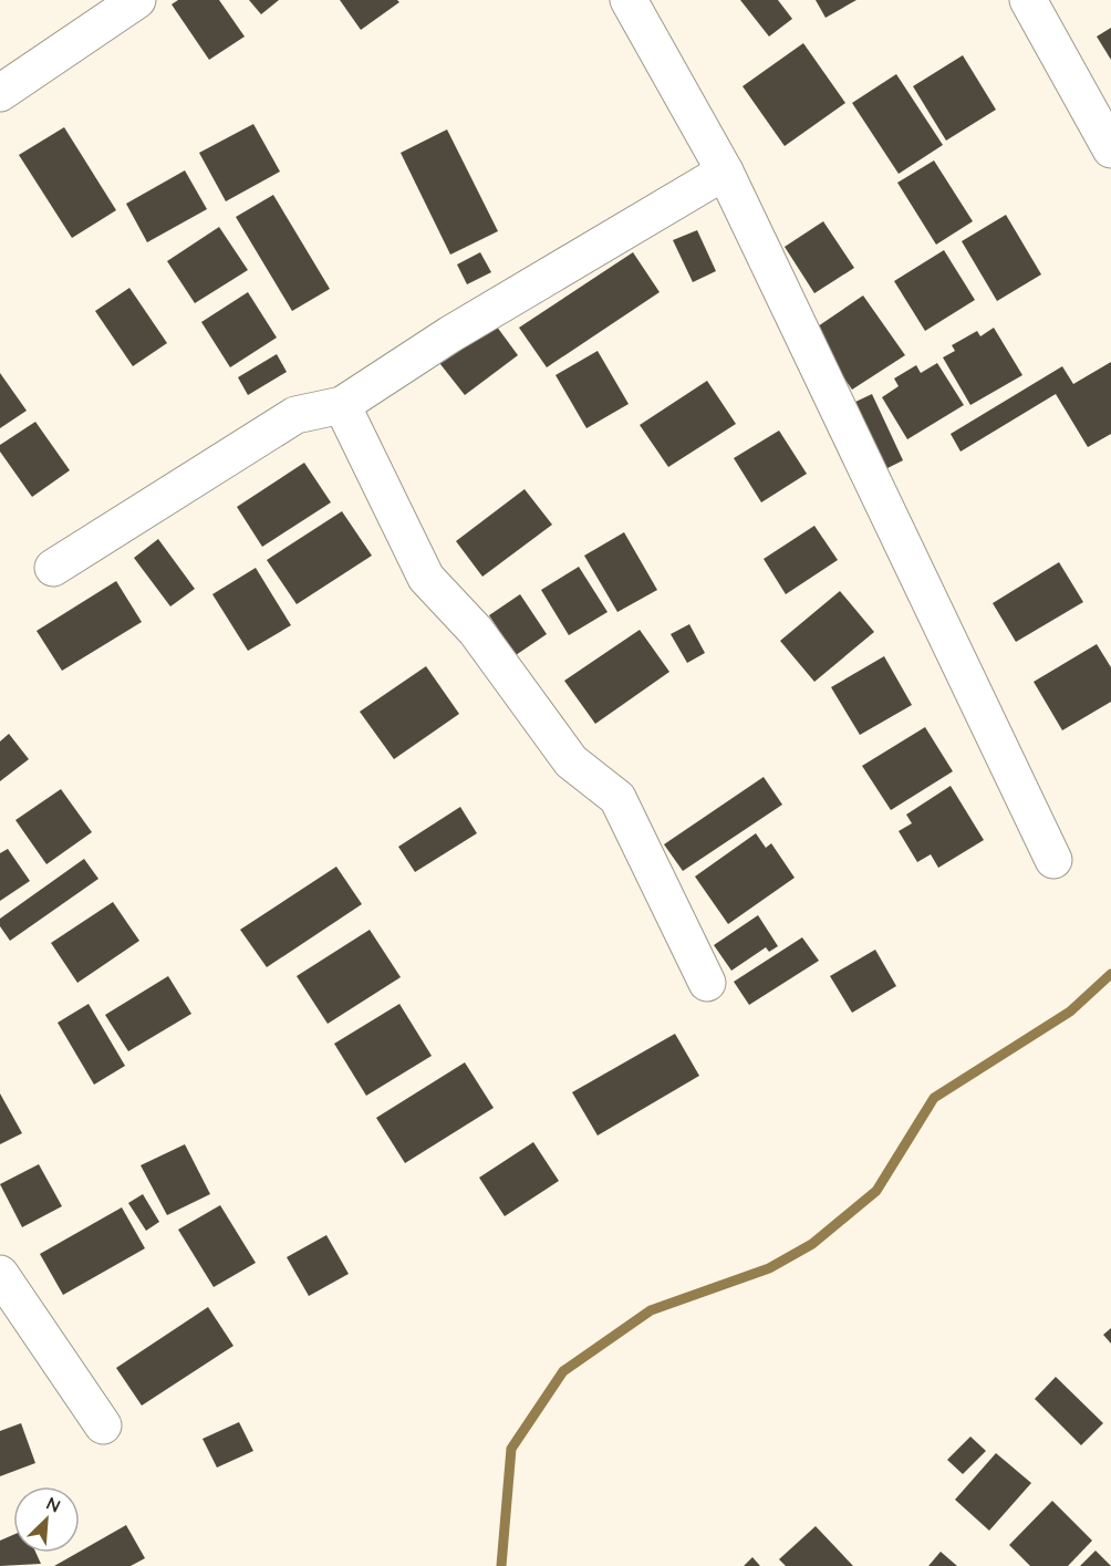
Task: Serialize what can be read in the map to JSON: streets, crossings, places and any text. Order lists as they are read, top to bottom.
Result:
{
  "north": "top right"
}
